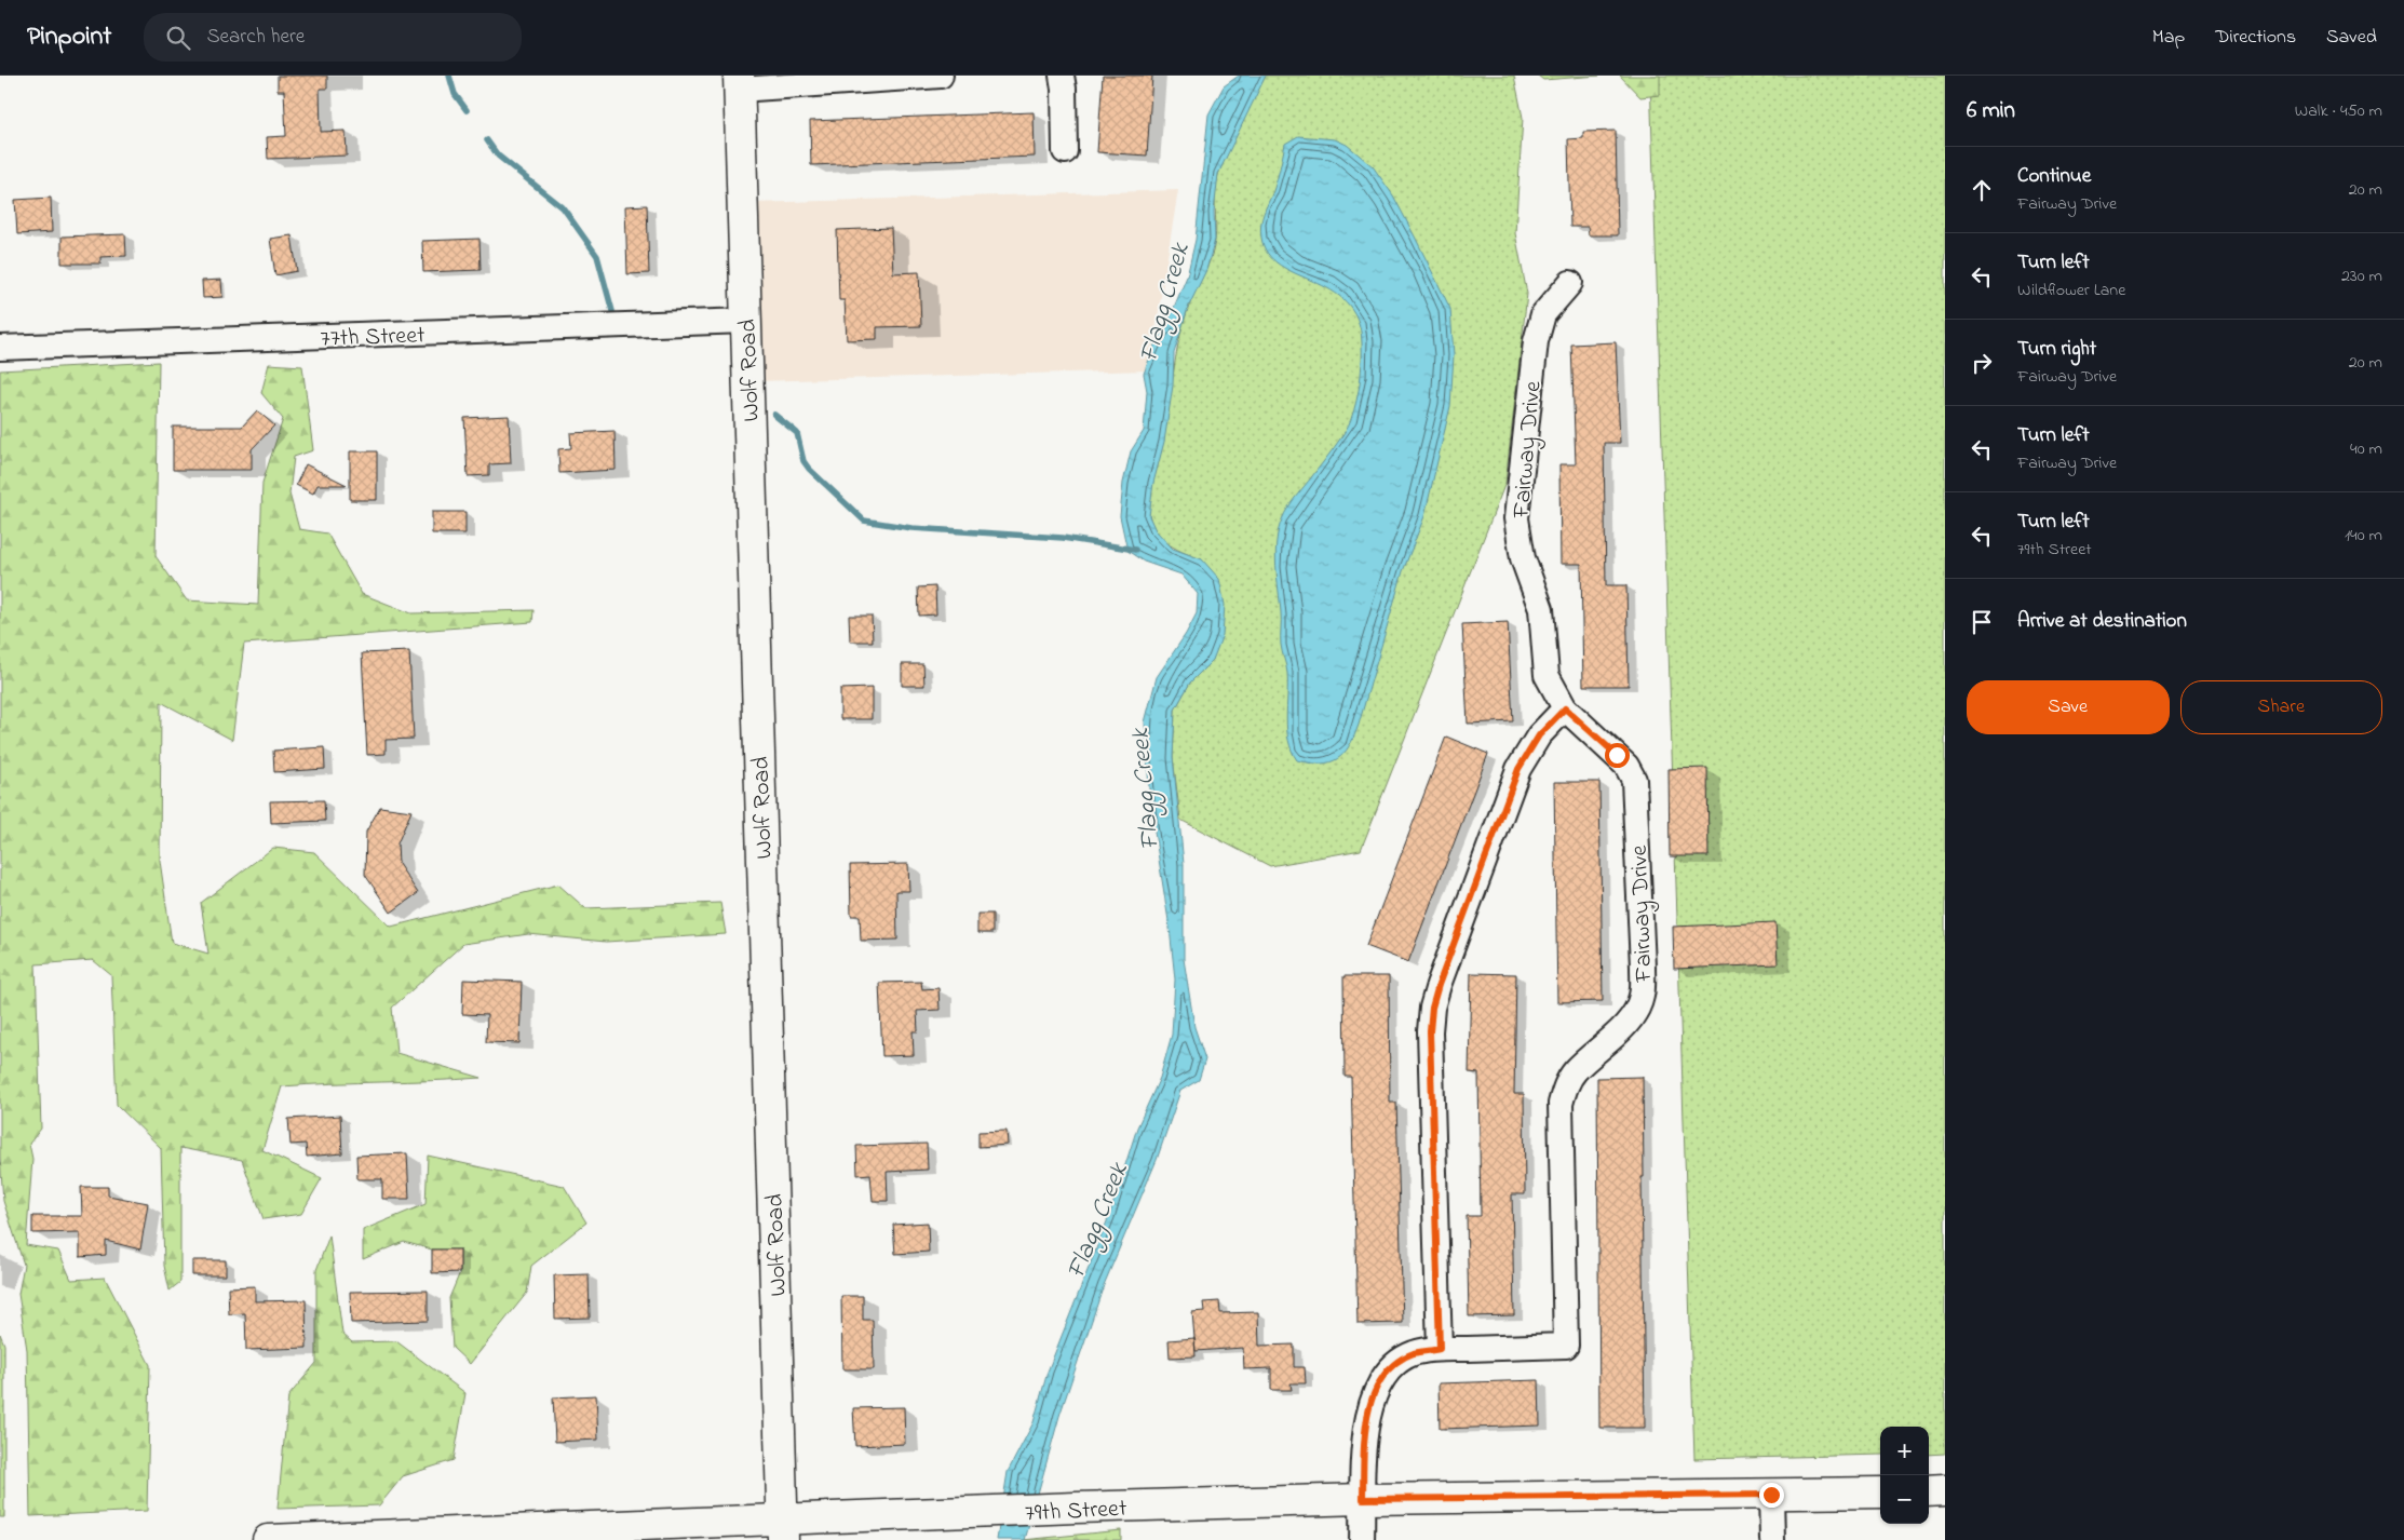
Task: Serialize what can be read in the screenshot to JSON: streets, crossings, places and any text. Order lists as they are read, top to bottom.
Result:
{
  "streets": {
    "street": [
      "77th Street",
      "Wolf Road",
      "Fairway Drive",
      "79th Street"
    ]
  },
  "crossings": [
    ["77th Street", "Wolf Road"],
    ["Wolf Road", "79th Street"],
    ["Fairway Drive", "79th Street"]
  ],
  "water": ["Flagg Creek"],
  "page": {
    "header": "Pinpoint",
    "search": "Search here",
    "nav": ["Map", "Directions", "Saved"],
    "heading": ["6 min", "Walk · 450 m"],
    "list": [
      ["Continue", "Fairway Drive", "20 m"],
      ["Turn left", "Wildflower Lane", "230 m"],
      ["Turn right", "Fairway Drive", "20 m"],
      ["Turn left", "Fairway Drive", "40 m"],
      ["Turn left", "79th Street", "140 m"],
      "Arrive at destination"
    ],
    "buttons": ["Save", "Share"],
    "map_buttons": ["+", "−"]
  }
}
